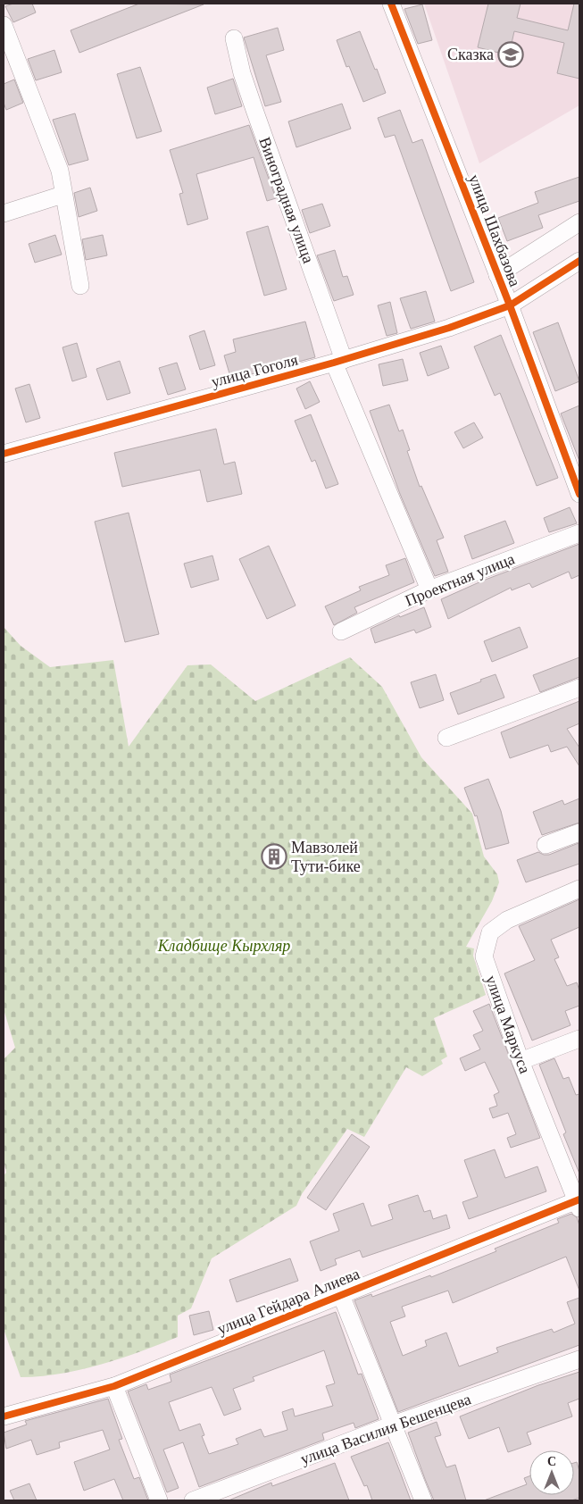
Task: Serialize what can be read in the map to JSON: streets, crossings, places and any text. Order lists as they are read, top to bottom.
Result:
{
  "streets": {
    "street": [
      "Виноградная улица",
      "улица Шахбазова",
      "улица Гоголя",
      "Проектная улица",
      "улица Маркуса",
      "улица Гейдара Алиева",
      "улица Василия Бешенцева"
    ]
  },
  "crossings": [
    ["Виноградная улица", "улица Гоголя"],
    ["Виноградная улица", "Проектная улица"],
    ["улица Шахбазова", "улица Гоголя"],
    ["улица Маркуса", "улица Гейдара Алиева"]
  ],
  "parks": ["Кладбище Кырхляр"],
  "places": {
    "school or university": ["Сказка"],
    "building": ["Мавзолей Тути-бике"]
  },
  "north": "top"
}
